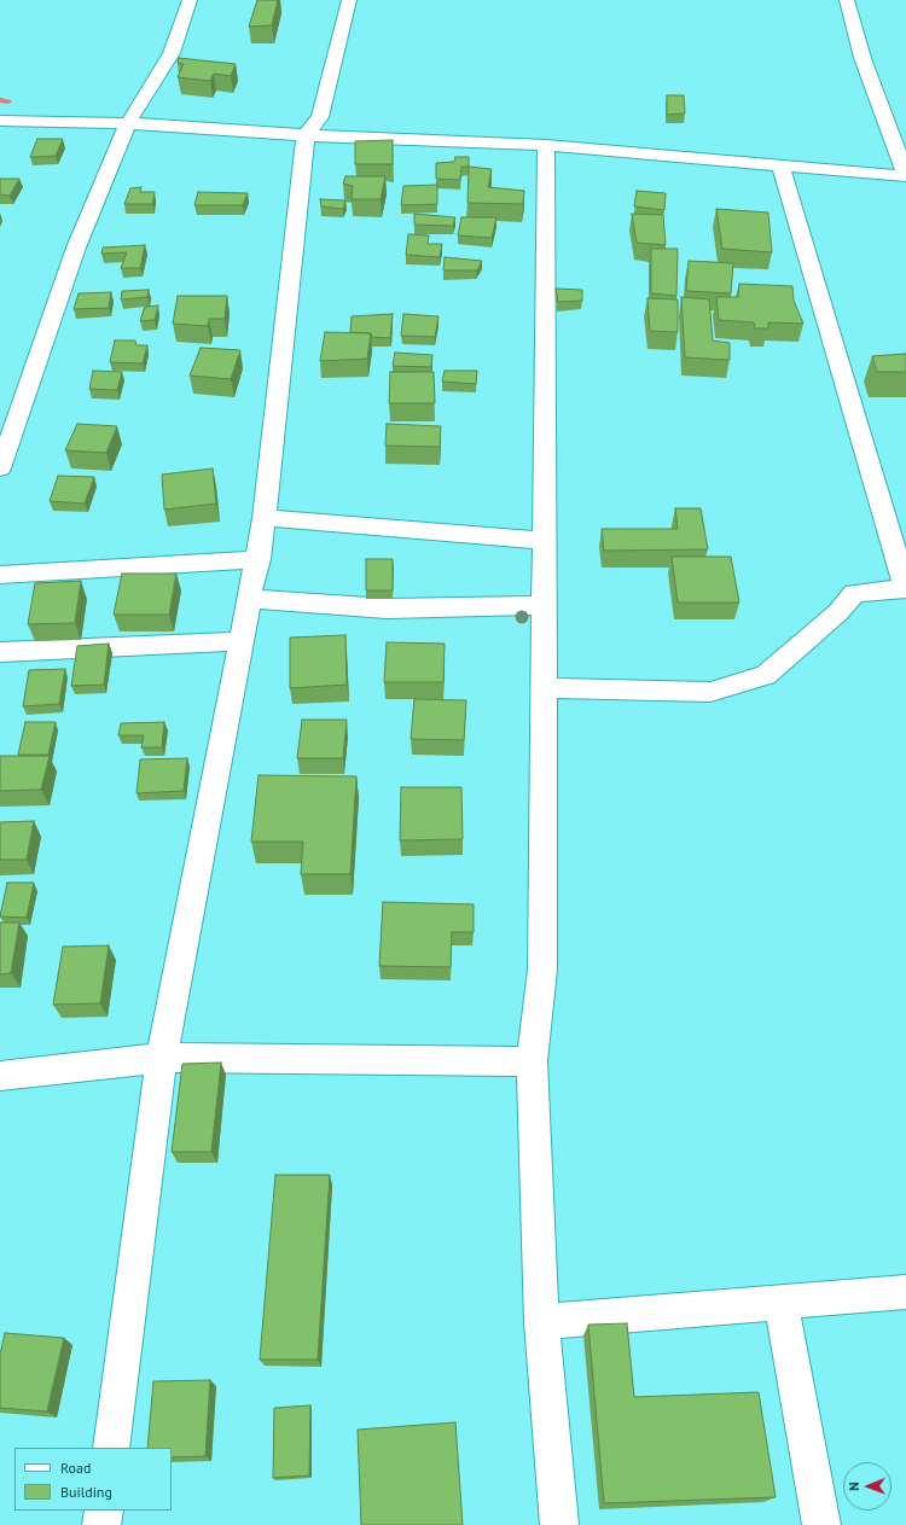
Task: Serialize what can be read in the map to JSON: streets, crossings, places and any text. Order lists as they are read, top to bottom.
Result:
{
  "legend": ["Road", "Building"],
  "north": "left"
}
